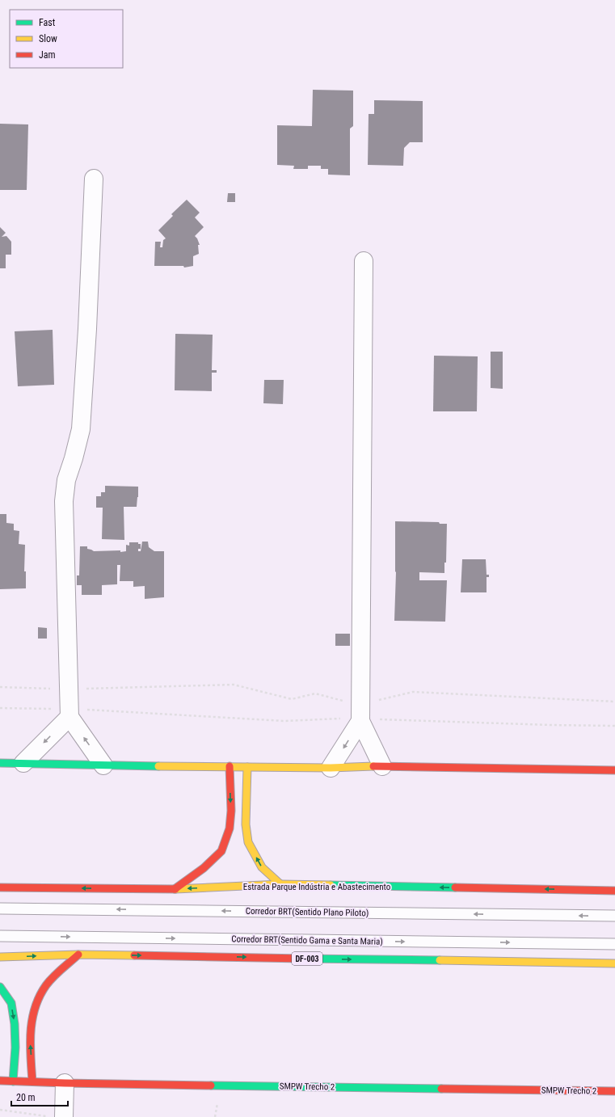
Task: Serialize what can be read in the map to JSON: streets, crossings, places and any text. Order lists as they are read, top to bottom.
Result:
{
  "streets": {
    "main road": ["Estrada Parque Indústria e Abastecimento", "DF-003", "SMPW Trecho 2"],
    "lane": ["Corredor BRT(Sentido Plano Piloto)", "Corredor BRT(Sentido Gama e Santa Maria)"]
  },
  "one_way": ["Estrada Parque Indústria e Abastecimento", "Corredor BRT(Sentido Plano Piloto)", "Corredor BRT(Sentido Gama e Santa Maria)"],
  "legend": ["Fast", "Slow", "Jam"],
  "scale_bar": "20 m"
}
